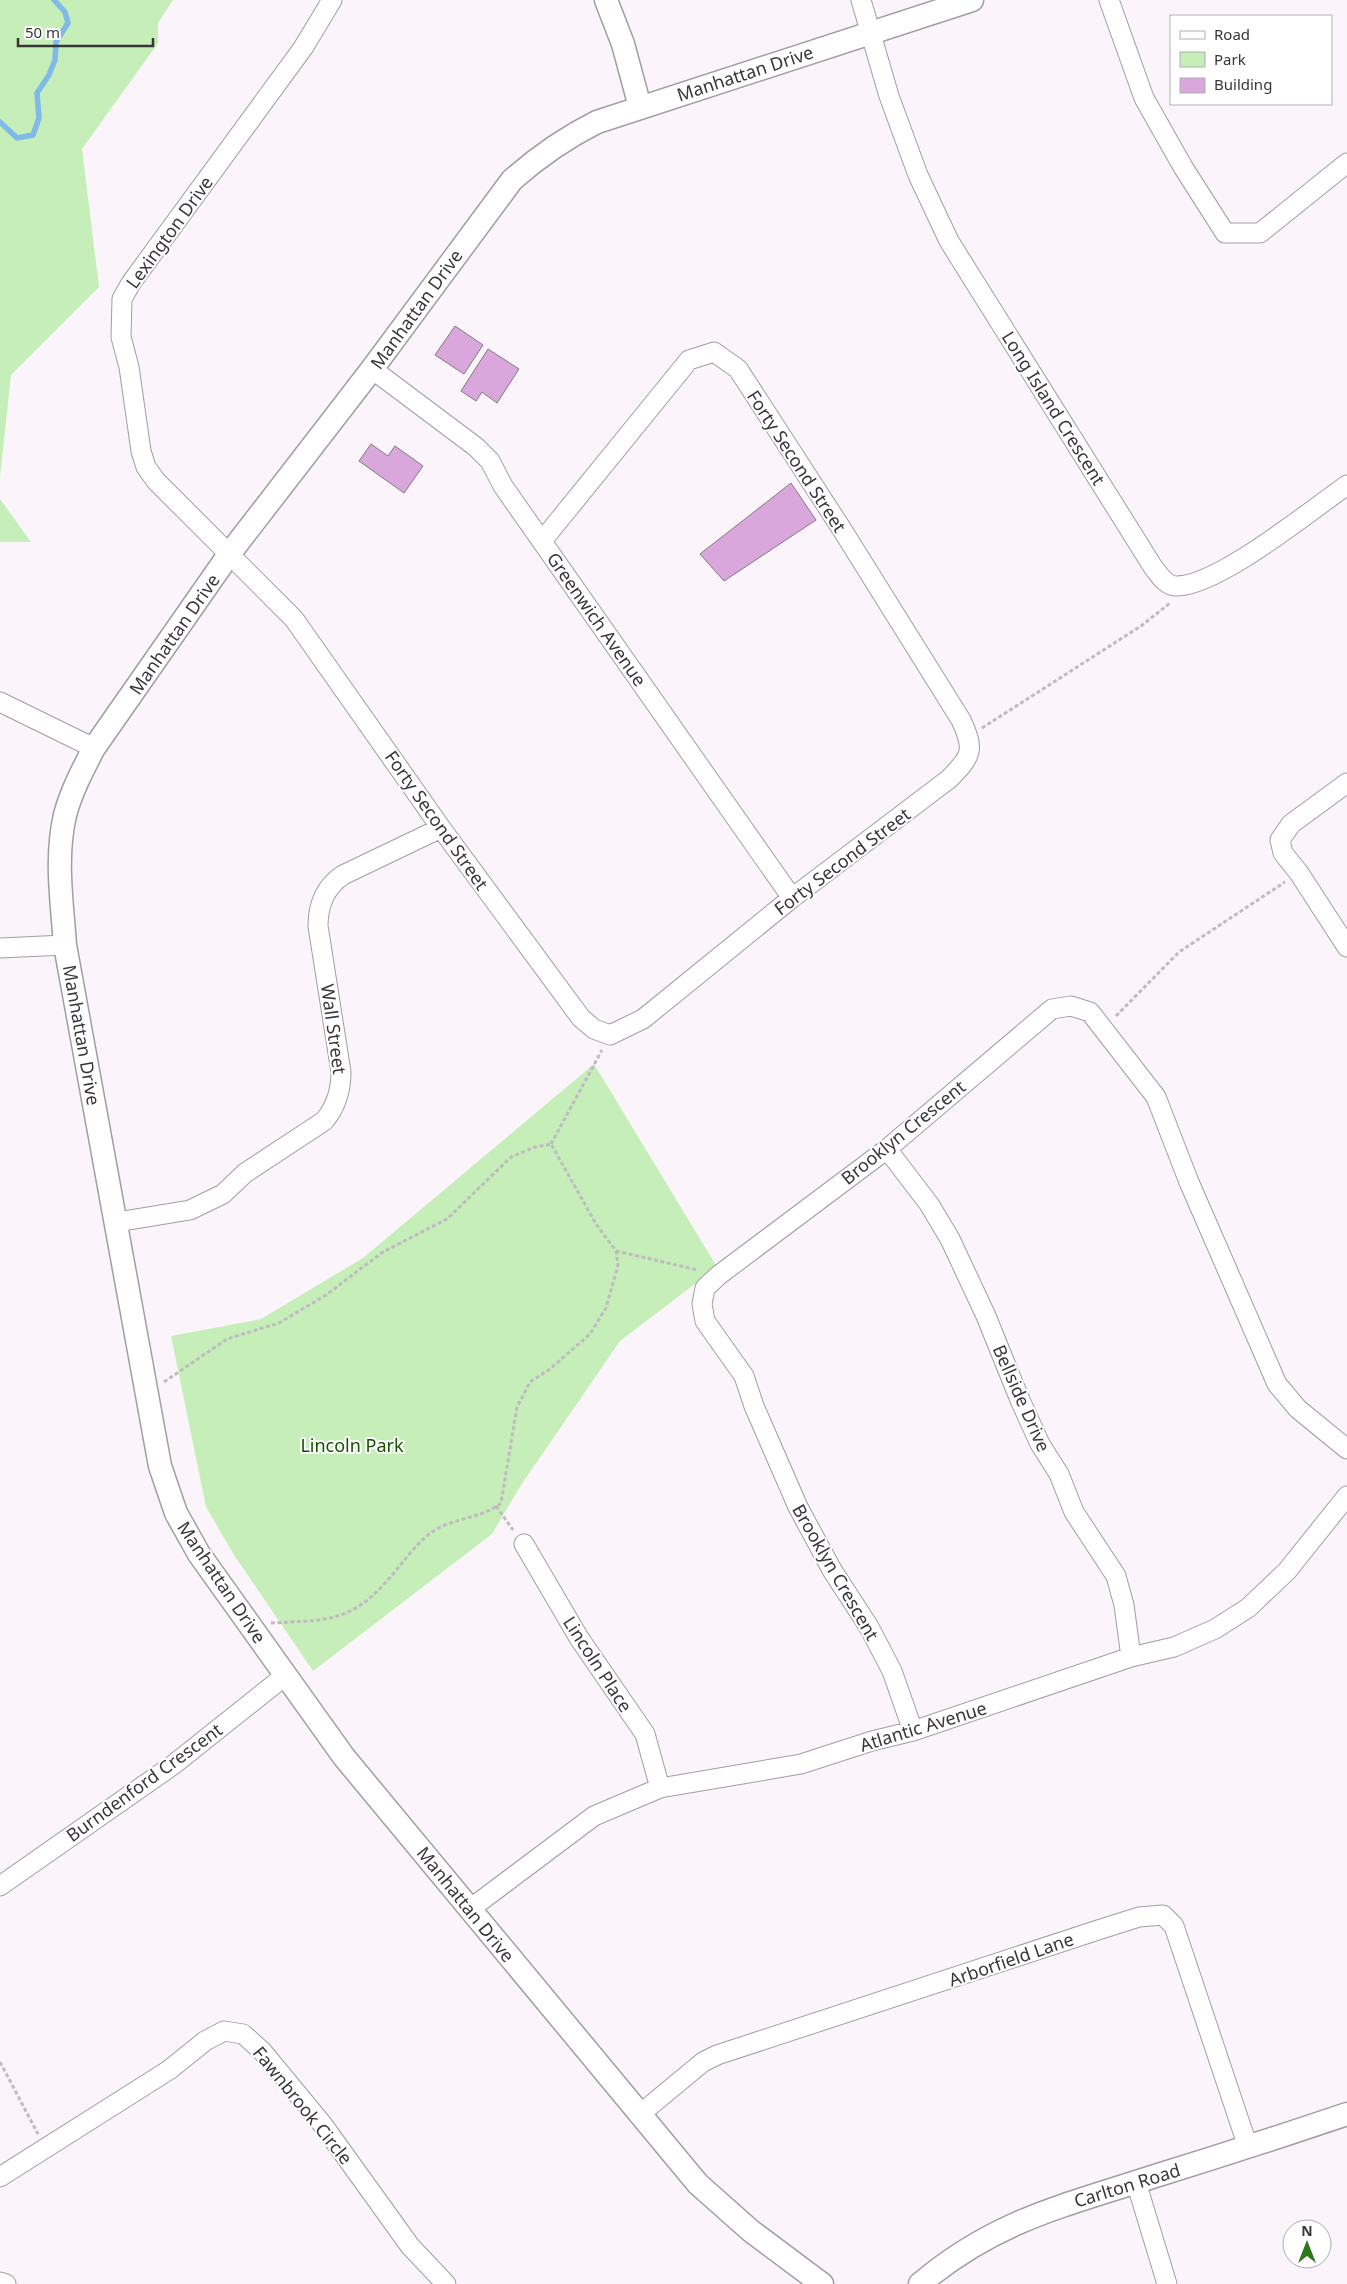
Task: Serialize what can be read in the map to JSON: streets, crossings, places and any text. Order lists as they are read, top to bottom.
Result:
{
  "streets": {
    "street": [
      "Manhattan Drive",
      "Lexington Drive",
      "Long Island Crescent",
      "Forty Second Street",
      "Greenwich Avenue",
      "Wall Street",
      "Brooklyn Crescent",
      "Bellside Drive",
      "Lincoln Place",
      "Atlantic Avenue",
      "Burndenford Crescent",
      "Arborfield Lane",
      "Fawnbrook Circle",
      "Carlton Road"
    ]
  },
  "crossings": [
    ["Manhattan Drive", "Lexington Drive"],
    ["Manhattan Drive", "Long Island Crescent"],
    ["Manhattan Drive", "Forty Second Street"],
    ["Manhattan Drive", "Greenwich Avenue"],
    ["Manhattan Drive", "Wall Street"],
    ["Manhattan Drive", "Atlantic Avenue"],
    ["Manhattan Drive", "Burndenford Crescent"],
    ["Manhattan Drive", "Arborfield Lane"],
    ["Lexington Drive", "Forty Second Street"],
    ["Forty Second Street", "Greenwich Avenue"],
    ["Forty Second Street", "Wall Street"],
    ["Brooklyn Crescent", "Bellside Drive"],
    ["Brooklyn Crescent", "Atlantic Avenue"],
    ["Bellside Drive", "Atlantic Avenue"],
    ["Lincoln Place", "Atlantic Avenue"],
    ["Arborfield Lane", "Carlton Road"]
  ],
  "parks": ["Lincoln Park"],
  "legend": ["Road", "Park", "Building"],
  "scale_bar": "50 m",
  "north": "top"
}
